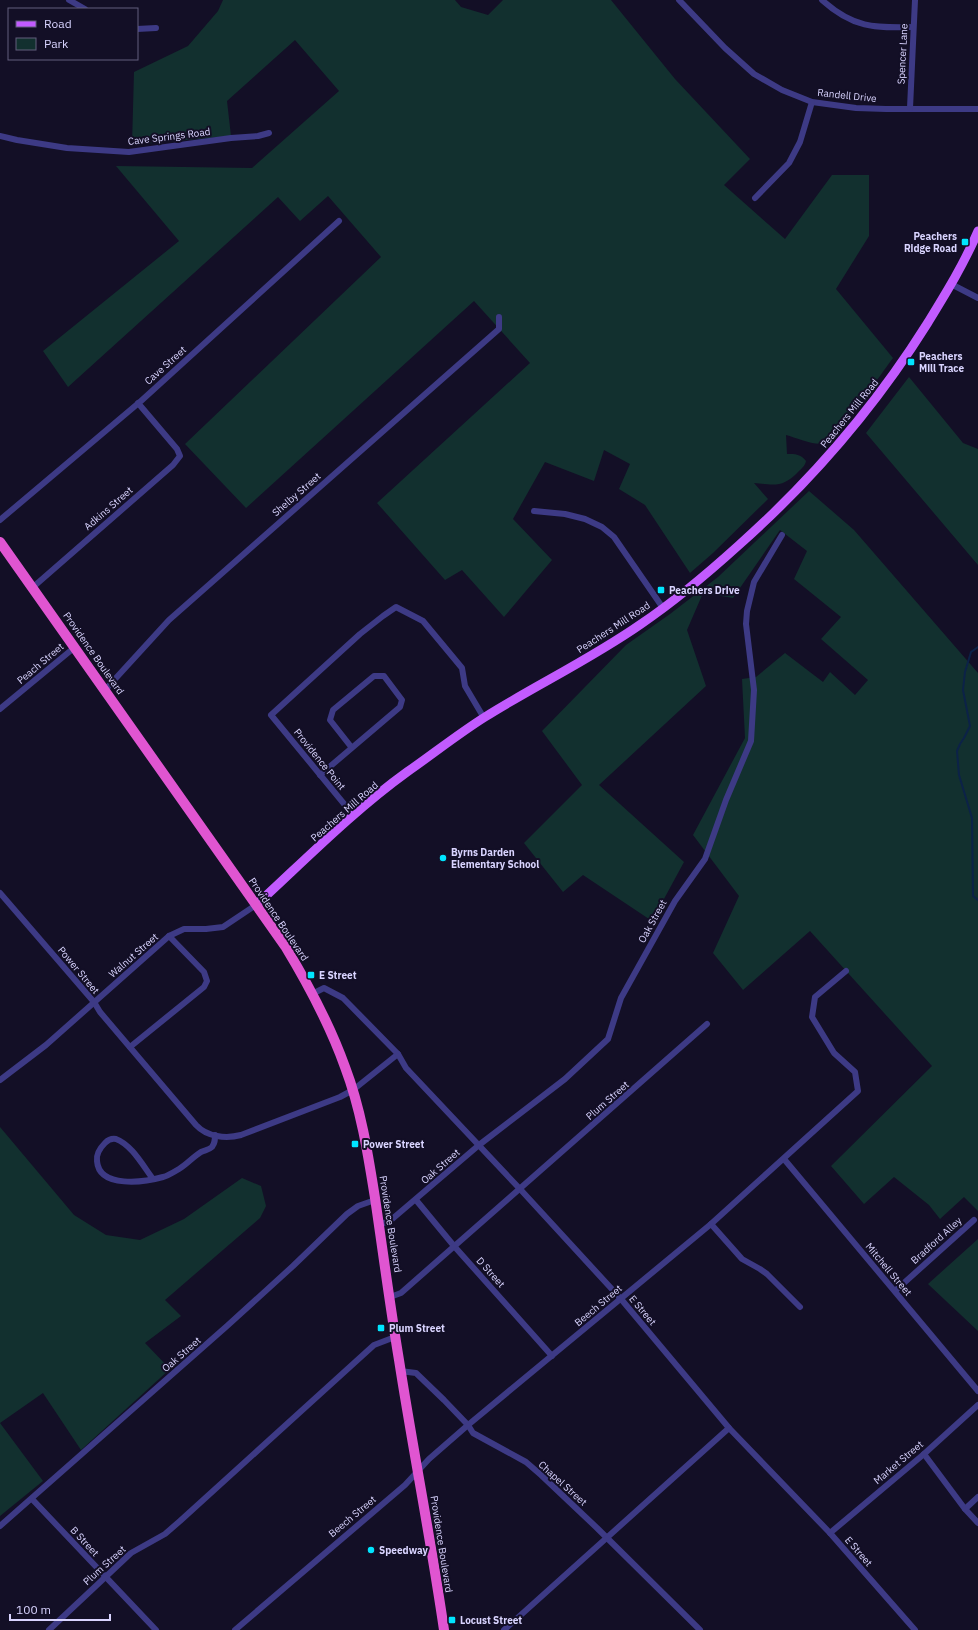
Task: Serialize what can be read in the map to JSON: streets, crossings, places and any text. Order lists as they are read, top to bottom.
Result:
{
  "streets": {
    "highway": ["Providence Boulevard"],
    "main road": ["Peachers Mill Road"],
    "street": [
      "Spencer Lane",
      "Randell Drive",
      "Cave Springs Road",
      "Cave Street",
      "Shelby Street",
      "Adkins Street",
      "Peach Street",
      "Providence Point",
      "Oak Street",
      "Walnut Street",
      "Power Street",
      "Plum Street",
      "Bradford Alley",
      "Mitchell Street",
      "D Street",
      "Beech Street",
      "E Street",
      "Market Street",
      "Chapel Street",
      "B Street"
    ]
  },
  "crossings": [
    ["Spencer Lane", "Randell Drive"],
    ["Cave Street", "Adkins Street"],
    ["Peachers Mill Road", "Providence Boulevard"],
    ["Peachers Mill Road", "Providence Point"],
    ["Peachers Mill Road", "Walnut Street"],
    ["Shelby Street", "Providence Boulevard"],
    ["Adkins Street", "Providence Boulevard"],
    ["Providence Boulevard", "Peach Street"],
    ["Providence Boulevard", "Oak Street"],
    ["Providence Boulevard", "Walnut Street"],
    ["Providence Boulevard", "Power Street"],
    ["Providence Boulevard", "Plum Street"],
    ["Providence Boulevard", "Beech Street"],
    ["Providence Boulevard", "E Street"],
    ["Providence Boulevard", "Chapel Street"],
    ["Oak Street", "D Street"],
    ["Oak Street", "E Street"],
    ["Oak Street", "B Street"],
    ["Walnut Street", "Power Street"],
    ["Power Street", "E Street"],
    ["Plum Street", "D Street"],
    ["Plum Street", "E Street"],
    ["Plum Street", "B Street"],
    ["Bradford Alley", "Mitchell Street"],
    ["Mitchell Street", "Beech Street"],
    ["D Street", "Beech Street"],
    ["Beech Street", "E Street"],
    ["Beech Street", "Chapel Street"],
    ["E Street", "Market Street"]
  ],
  "places": {
    "transit": [
      "Peachers Ridge Road",
      "Peachers Mill Trace",
      "Peachers Drive",
      "E Street",
      "Power Street",
      "Plum Street",
      "Locust Street"
    ],
    "other": ["Byrns Darden Elementary School", "Speedway"]
  },
  "legend": ["Road", "Park"],
  "scale_bar": "100 m"
}
